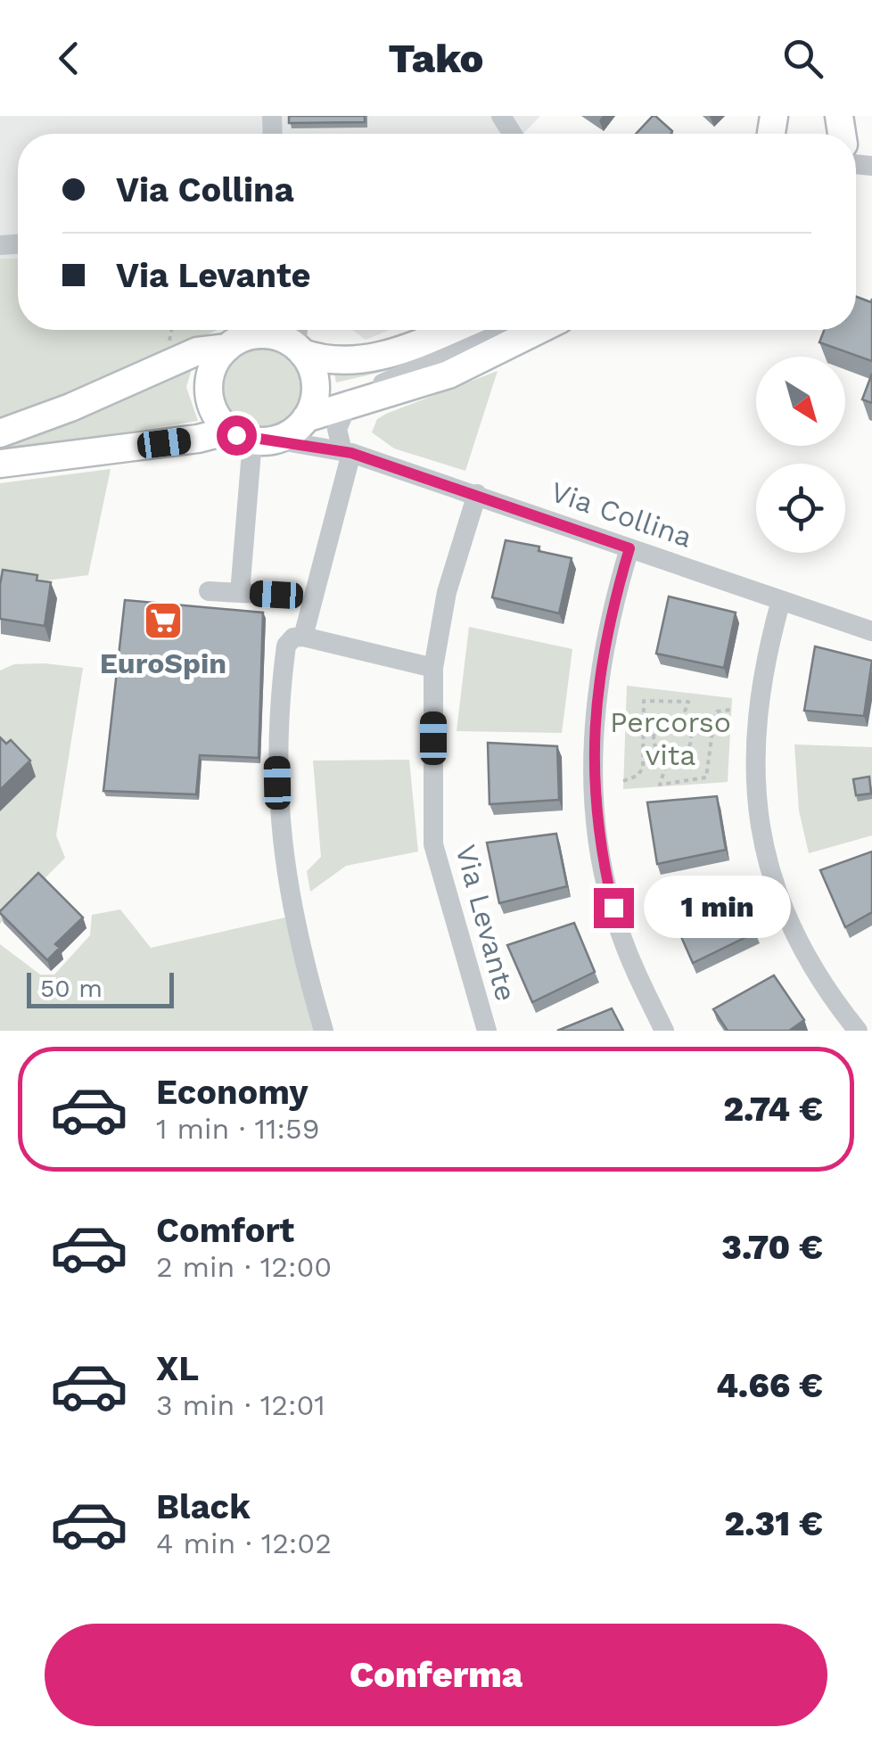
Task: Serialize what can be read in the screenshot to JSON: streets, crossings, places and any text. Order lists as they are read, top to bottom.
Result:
{
  "streets": {
    "street": ["Via Collina", "Via Levante"]
  },
  "crossings": [
    ["Via Collina", "Via Levante"]
  ],
  "parks": ["Percorso vita"],
  "places": {
    "supermarket": ["EuroSpin"]
  },
  "scale_bar": "50 m",
  "north": "bottom right",
  "page": {
    "header": "Tako",
    "banner": ["Via Collina", "Via Levante"],
    "bubble": "1 min",
    "scale": "50 m",
    "list": [
      {
        "name": "Economy",
        "note": "1 min · 11:59",
        "value": "2.74 €"
      },
      {
        "name": "Comfort",
        "note": "2 min · 12:00",
        "value": "3.70 €"
      },
      {
        "name": "XL",
        "note": "3 min · 12:01",
        "value": "4.66 €"
      },
      {
        "name": "Black",
        "note": "4 min · 12:02",
        "value": "2.31 €"
      }
    ],
    "buttons": "Conferma"
  }
}
